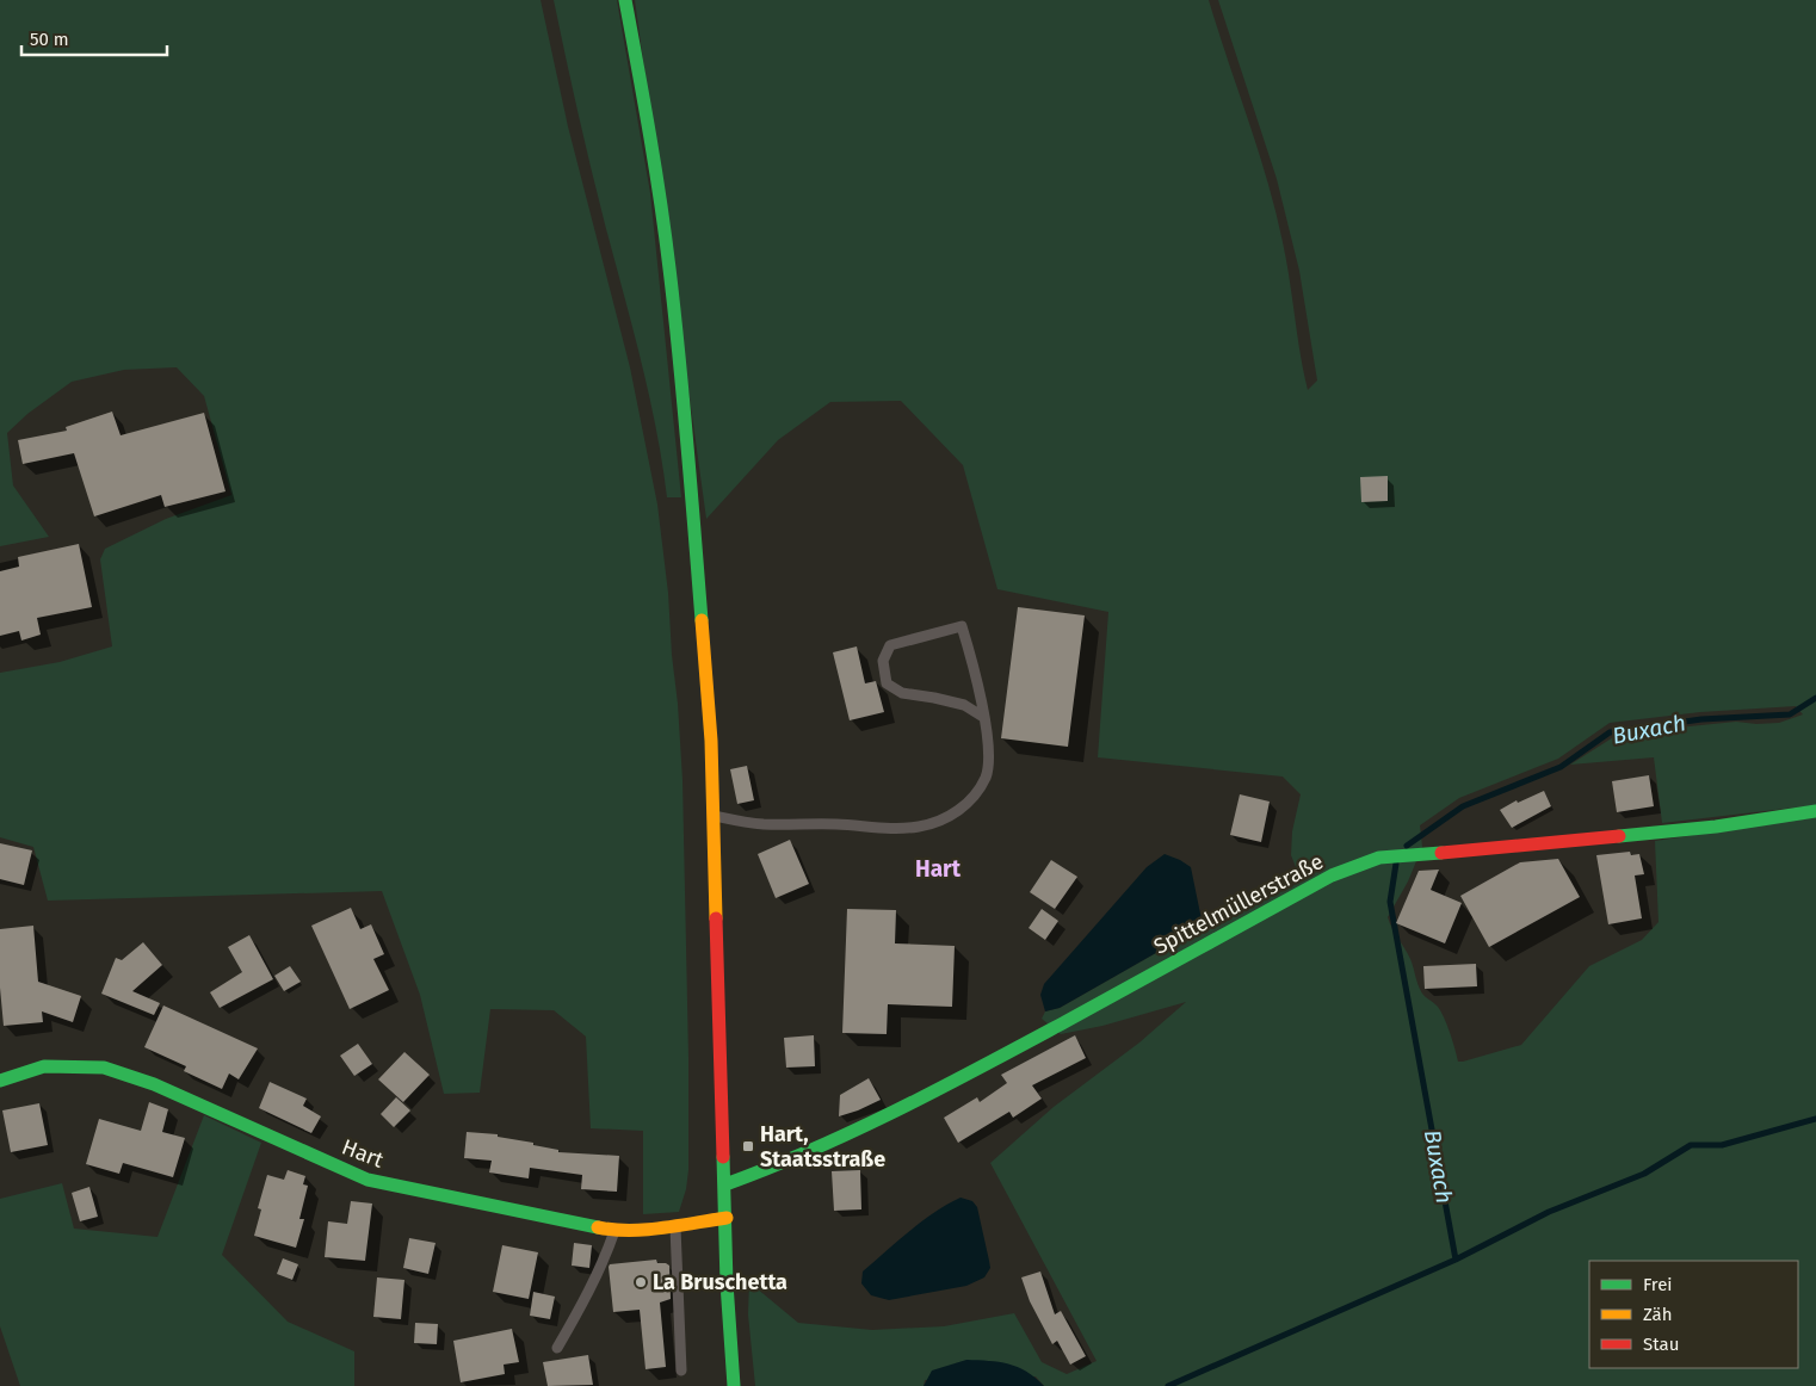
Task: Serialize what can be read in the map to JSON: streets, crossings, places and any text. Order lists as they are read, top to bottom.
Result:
{
  "streets": {
    "street": ["Spittelmüllerstraße", "Hart"]
  },
  "districts": ["Hart"],
  "water": ["Buxach"],
  "places": {
    "transit": ["Hart, Staatsstraße"],
    "other": ["La Bruschetta"]
  },
  "legend": ["Frei", "Zäh", "Stau"],
  "scale_bar": "50 m"
}
